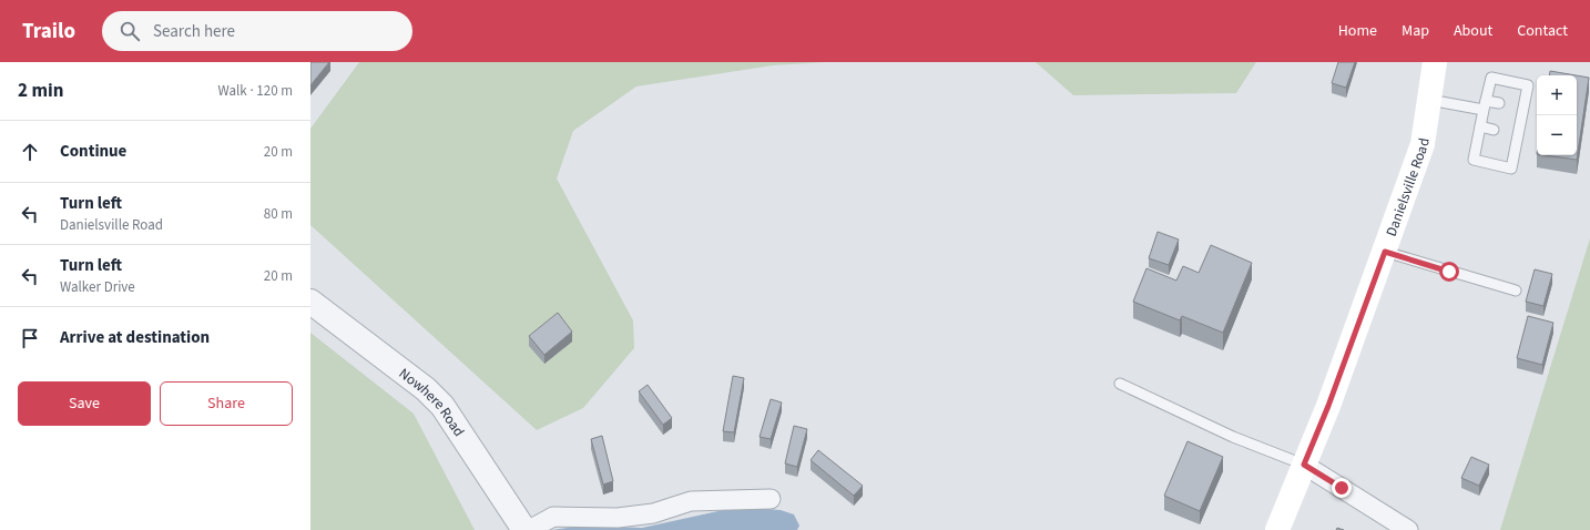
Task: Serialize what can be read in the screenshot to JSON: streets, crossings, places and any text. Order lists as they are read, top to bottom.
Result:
{
  "streets": {
    "main road": ["Danielsville Road"],
    "street": ["Nowhere Road"]
  },
  "page": {
    "header": "Trailo",
    "search": "Search here",
    "nav": [
      "Home",
      "Map",
      "About",
      "Contact"
    ],
    "heading": ["2 min", "Walk · 120 m"],
    "map_buttons": ["+", "−"],
    "list": [
      ["Continue", "20 m"],
      ["Turn left", "Danielsville Road", "80 m"],
      ["Turn left", "Walker Drive", "20 m"],
      "Arrive at destination"
    ],
    "buttons": ["Save", "Share"]
  }
}
